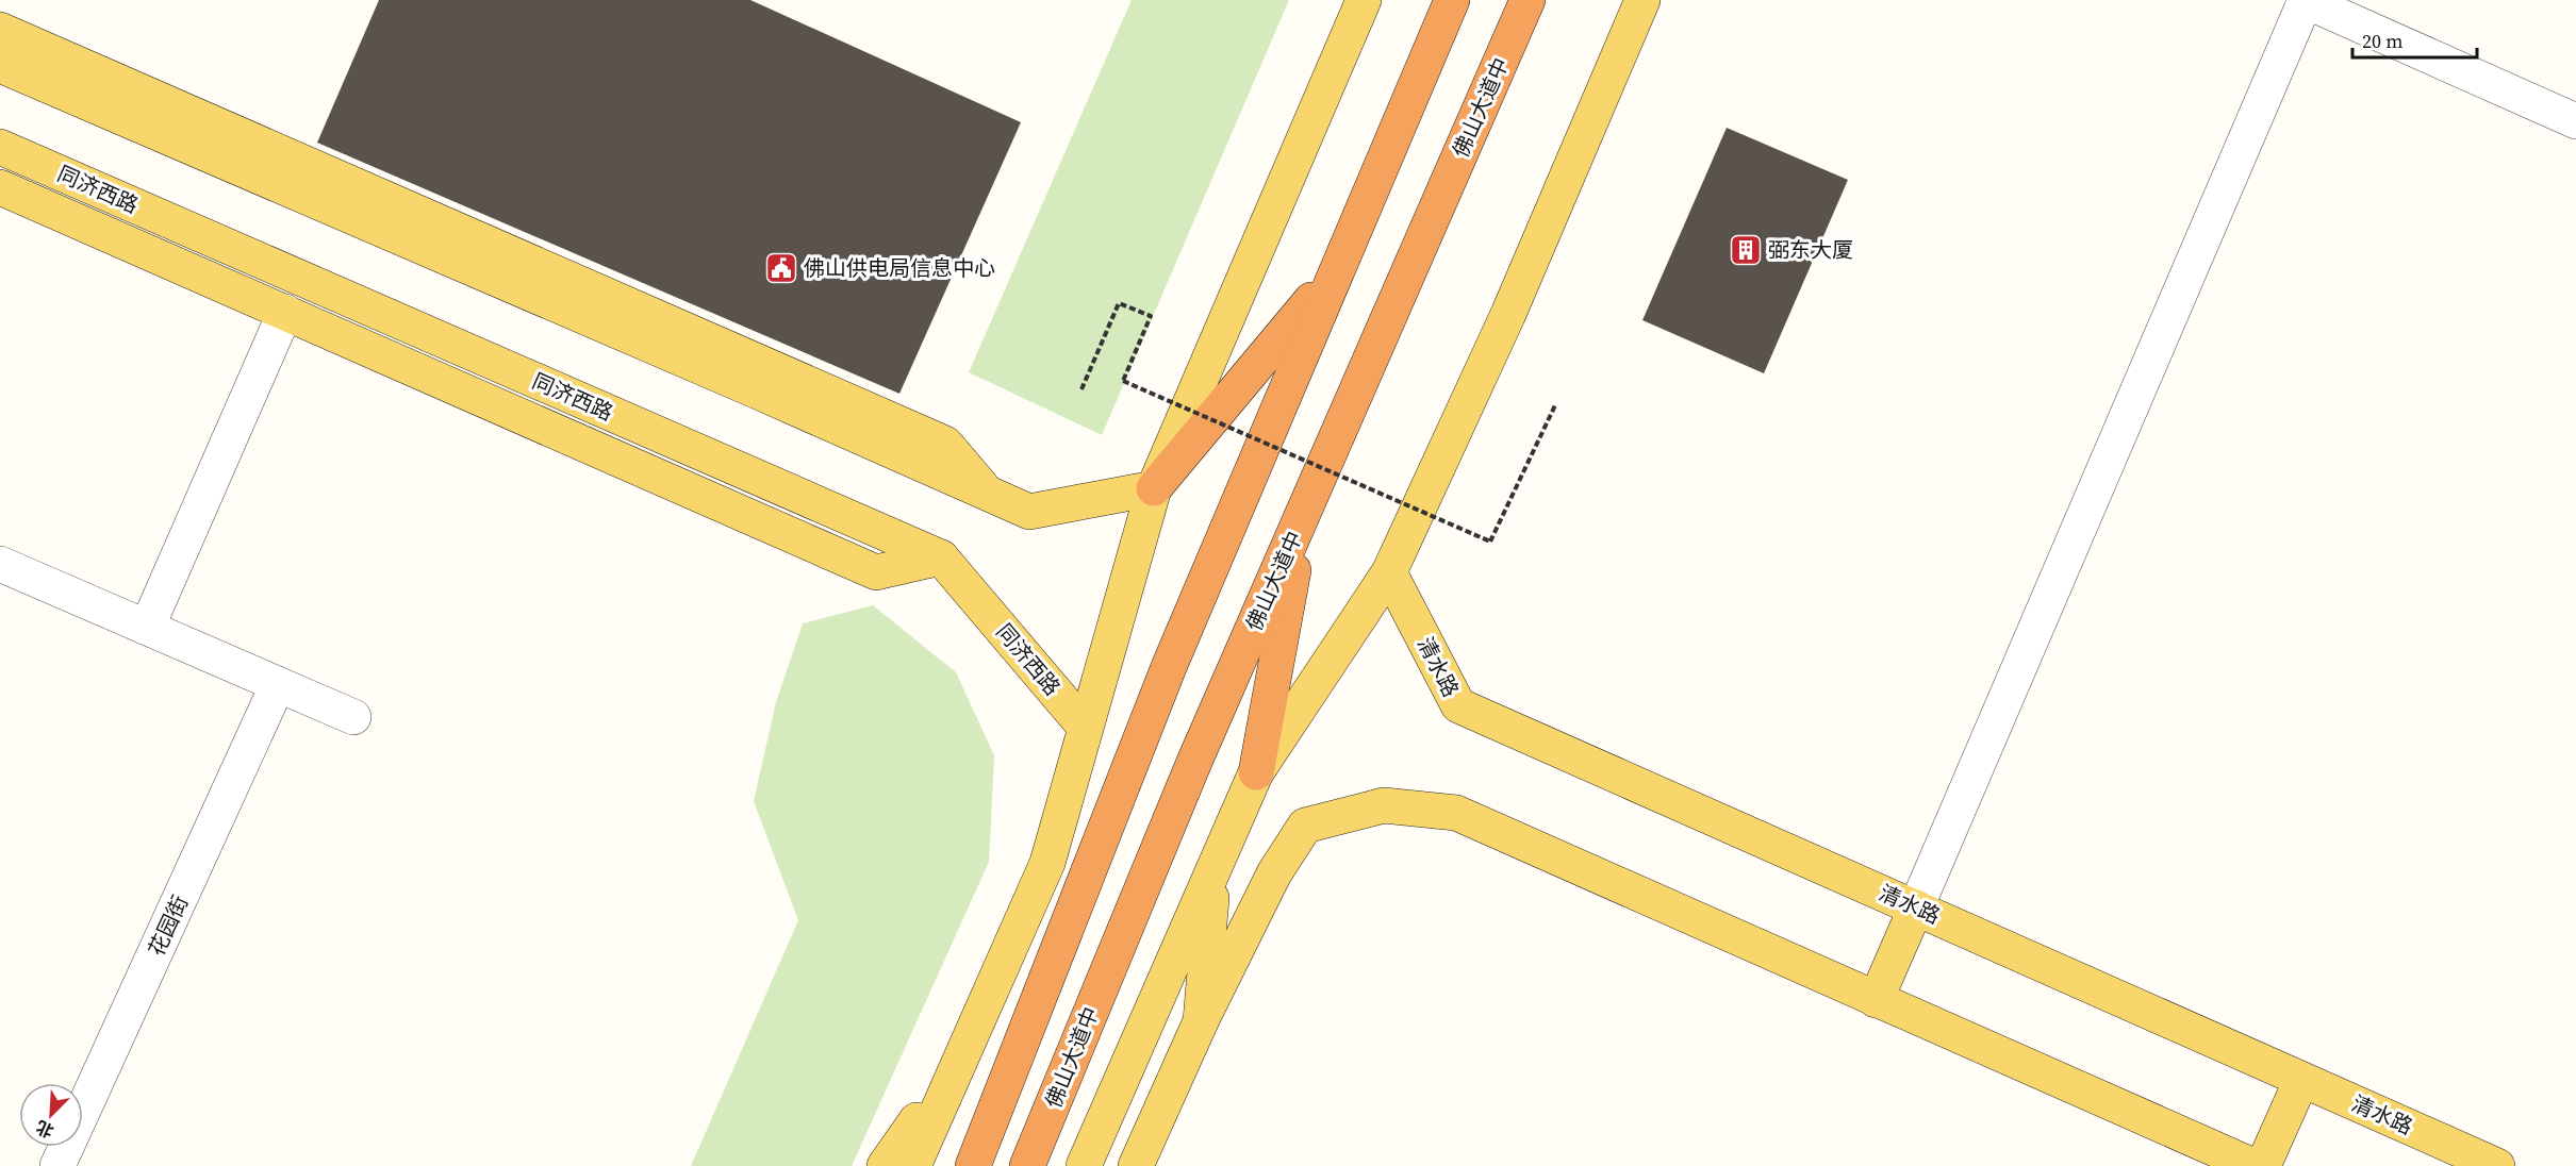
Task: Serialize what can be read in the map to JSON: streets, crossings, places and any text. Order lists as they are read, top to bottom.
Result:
{
  "streets": {
    "highway": ["佛山大道中"],
    "main road": ["同济西路", "清水路"],
    "street": ["花园街"]
  },
  "places": {
    "building": ["弼东大厦"],
    "public building": ["佛山供电局信息中心"]
  },
  "scale_bar": "20 m",
  "north": "bottom left"
}
